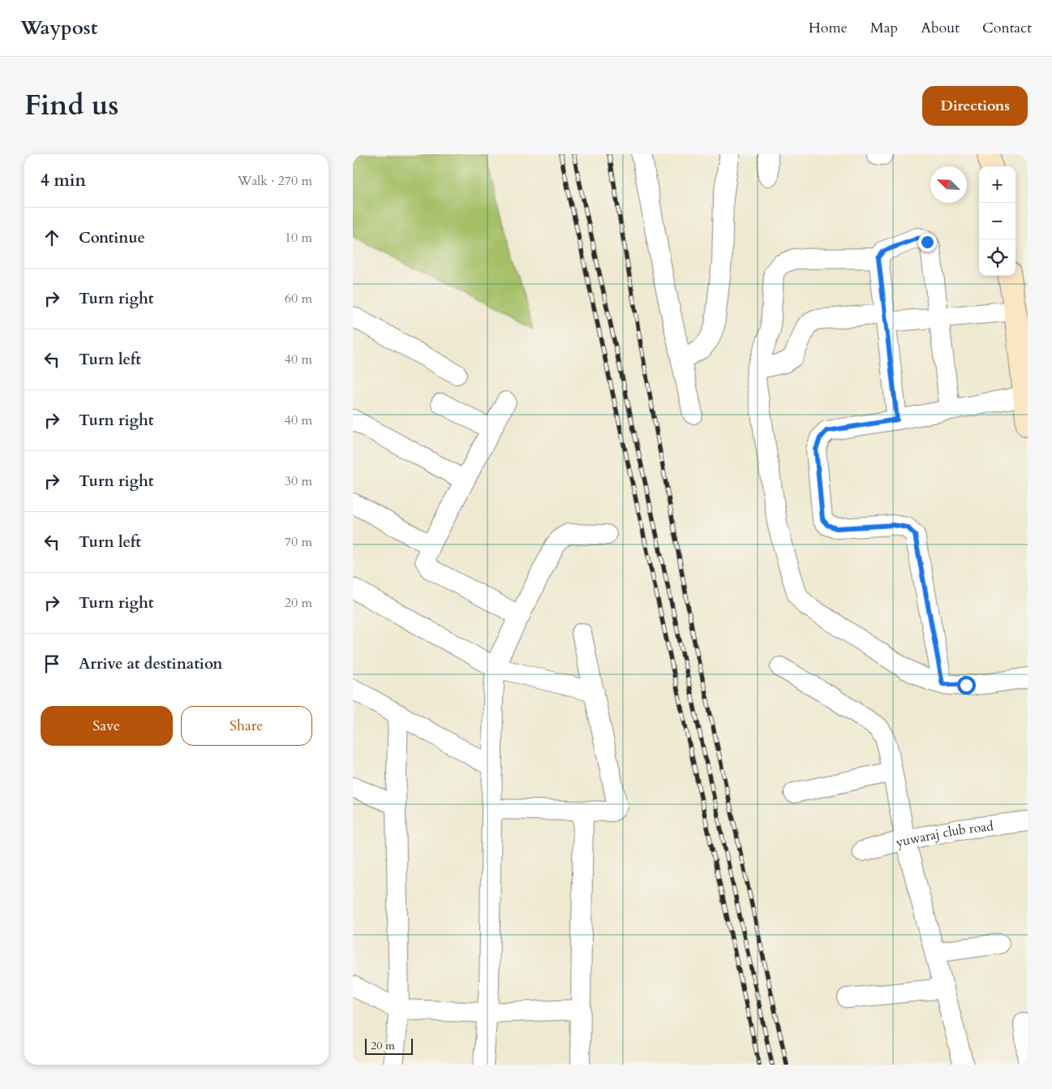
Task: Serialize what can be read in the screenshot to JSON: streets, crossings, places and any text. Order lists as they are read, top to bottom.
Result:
{
  "streets": {
    "street": ["yuwaraj club road"]
  },
  "scale_bar": "20 m",
  "north": "top left",
  "page": {
    "header": "Waypost",
    "nav": [
      "Home",
      "Map",
      "About",
      "Contact"
    ],
    "title": "Find us",
    "buttons": [
      "Directions",
      ["Save", "Share"]
    ],
    "heading": ["4 min", "Walk · 270 m"],
    "map_buttons": ["+", "−"],
    "list": [
      ["Continue", "10 m"],
      ["Turn right", "60 m"],
      ["Turn left", "40 m"],
      ["Turn right", "40 m"],
      ["Turn right", "30 m"],
      ["Turn left", "70 m"],
      ["Turn right", "20 m"],
      "Arrive at destination"
    ],
    "scale": "20 m"
  }
}
